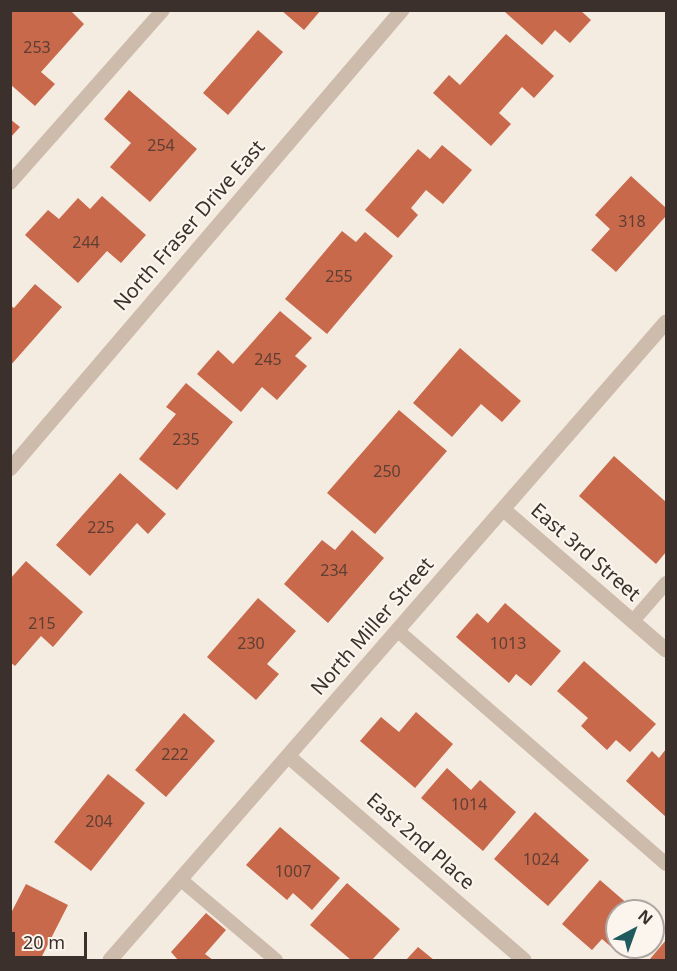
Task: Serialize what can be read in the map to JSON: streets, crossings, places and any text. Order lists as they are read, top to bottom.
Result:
{
  "streets": {
    "street": [
      "North Fraser Drive East",
      "East 3rd Street",
      "North Miller Street",
      "East 2nd Place"
    ]
  },
  "crossings": [
    ["East 3rd Street", "North Miller Street"],
    ["North Miller Street", "East 2nd Place"]
  ],
  "house_numbers": [
    "253",
    "254",
    "318",
    "244",
    "255",
    "245",
    "235",
    "250",
    "225",
    "234",
    "215",
    "230",
    "1013",
    "222",
    "1014",
    "204",
    "1024",
    "1007"
  ],
  "scale_bar": "20 m",
  "north": "top right"
}
